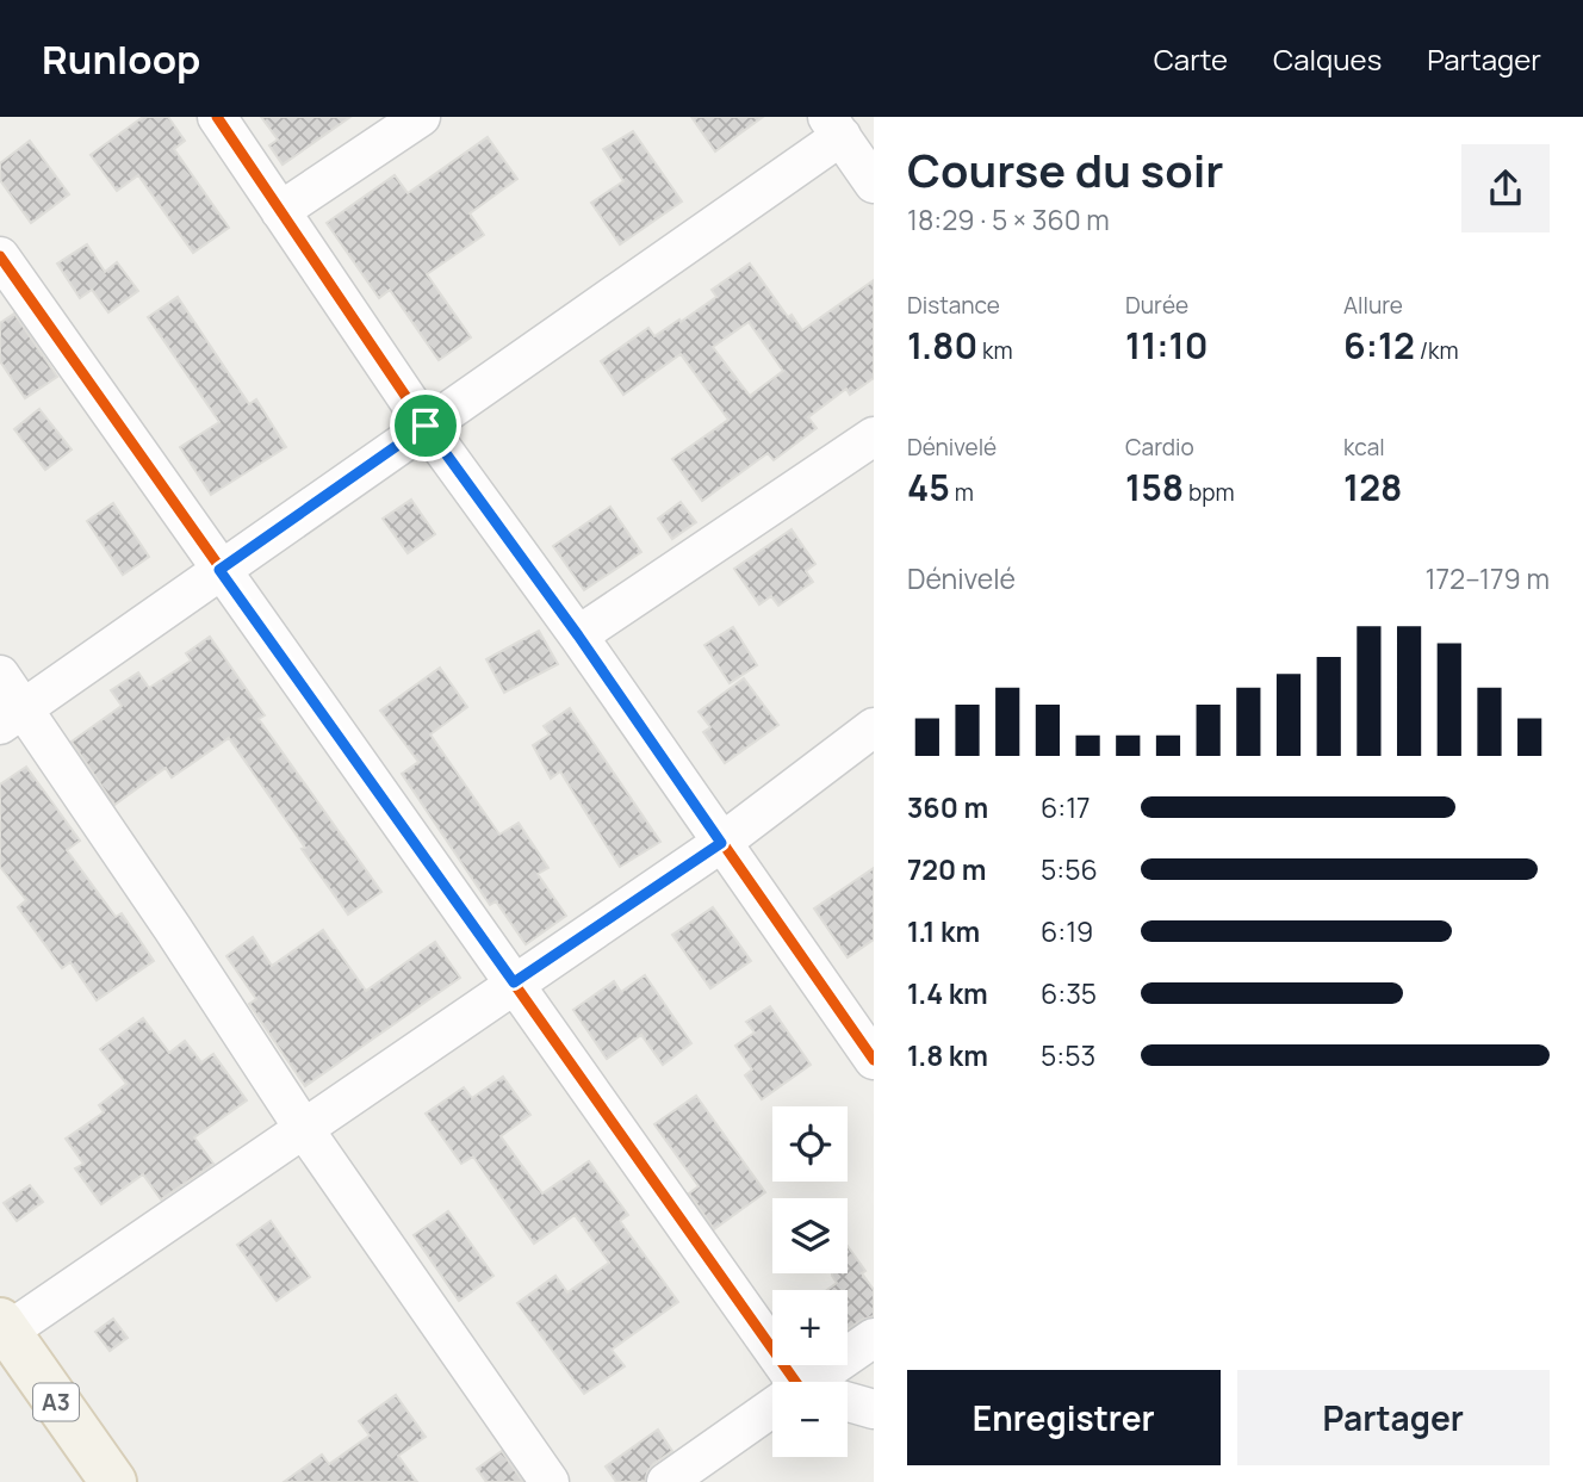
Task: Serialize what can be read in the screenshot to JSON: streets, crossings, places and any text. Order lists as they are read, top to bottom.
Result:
{
  "streets": {
    "main road": ["A3"]
  },
  "page": {
    "header": "Runloop",
    "nav": ["Carte", "Calques", "Partager"],
    "heading": ["Course du soir", "18:29 · 5 × 360 m"],
    "stats": [
      ["Distance", "1.80 km"],
      ["Durée", "11:10"],
      ["Allure", "6:12 /km"],
      ["Dénivelé", "45 m"],
      ["Cardio", "158 bpm"],
      ["kcal", "128"]
    ],
    "chart": ["Dénivelé", "172–179 m"],
    "list": [
      {
        "name": "360 m",
        "note": "6:17"
      },
      {
        "name": "720 m",
        "note": "5:56"
      },
      {
        "name": "1.1 km",
        "note": "6:19"
      },
      {
        "name": "1.4 km",
        "note": "6:35"
      },
      {
        "name": "1.8 km",
        "note": "5:53"
      }
    ],
    "map_buttons": ["+", "−"],
    "buttons": ["Enregistrer", "Partager"]
  }
}
